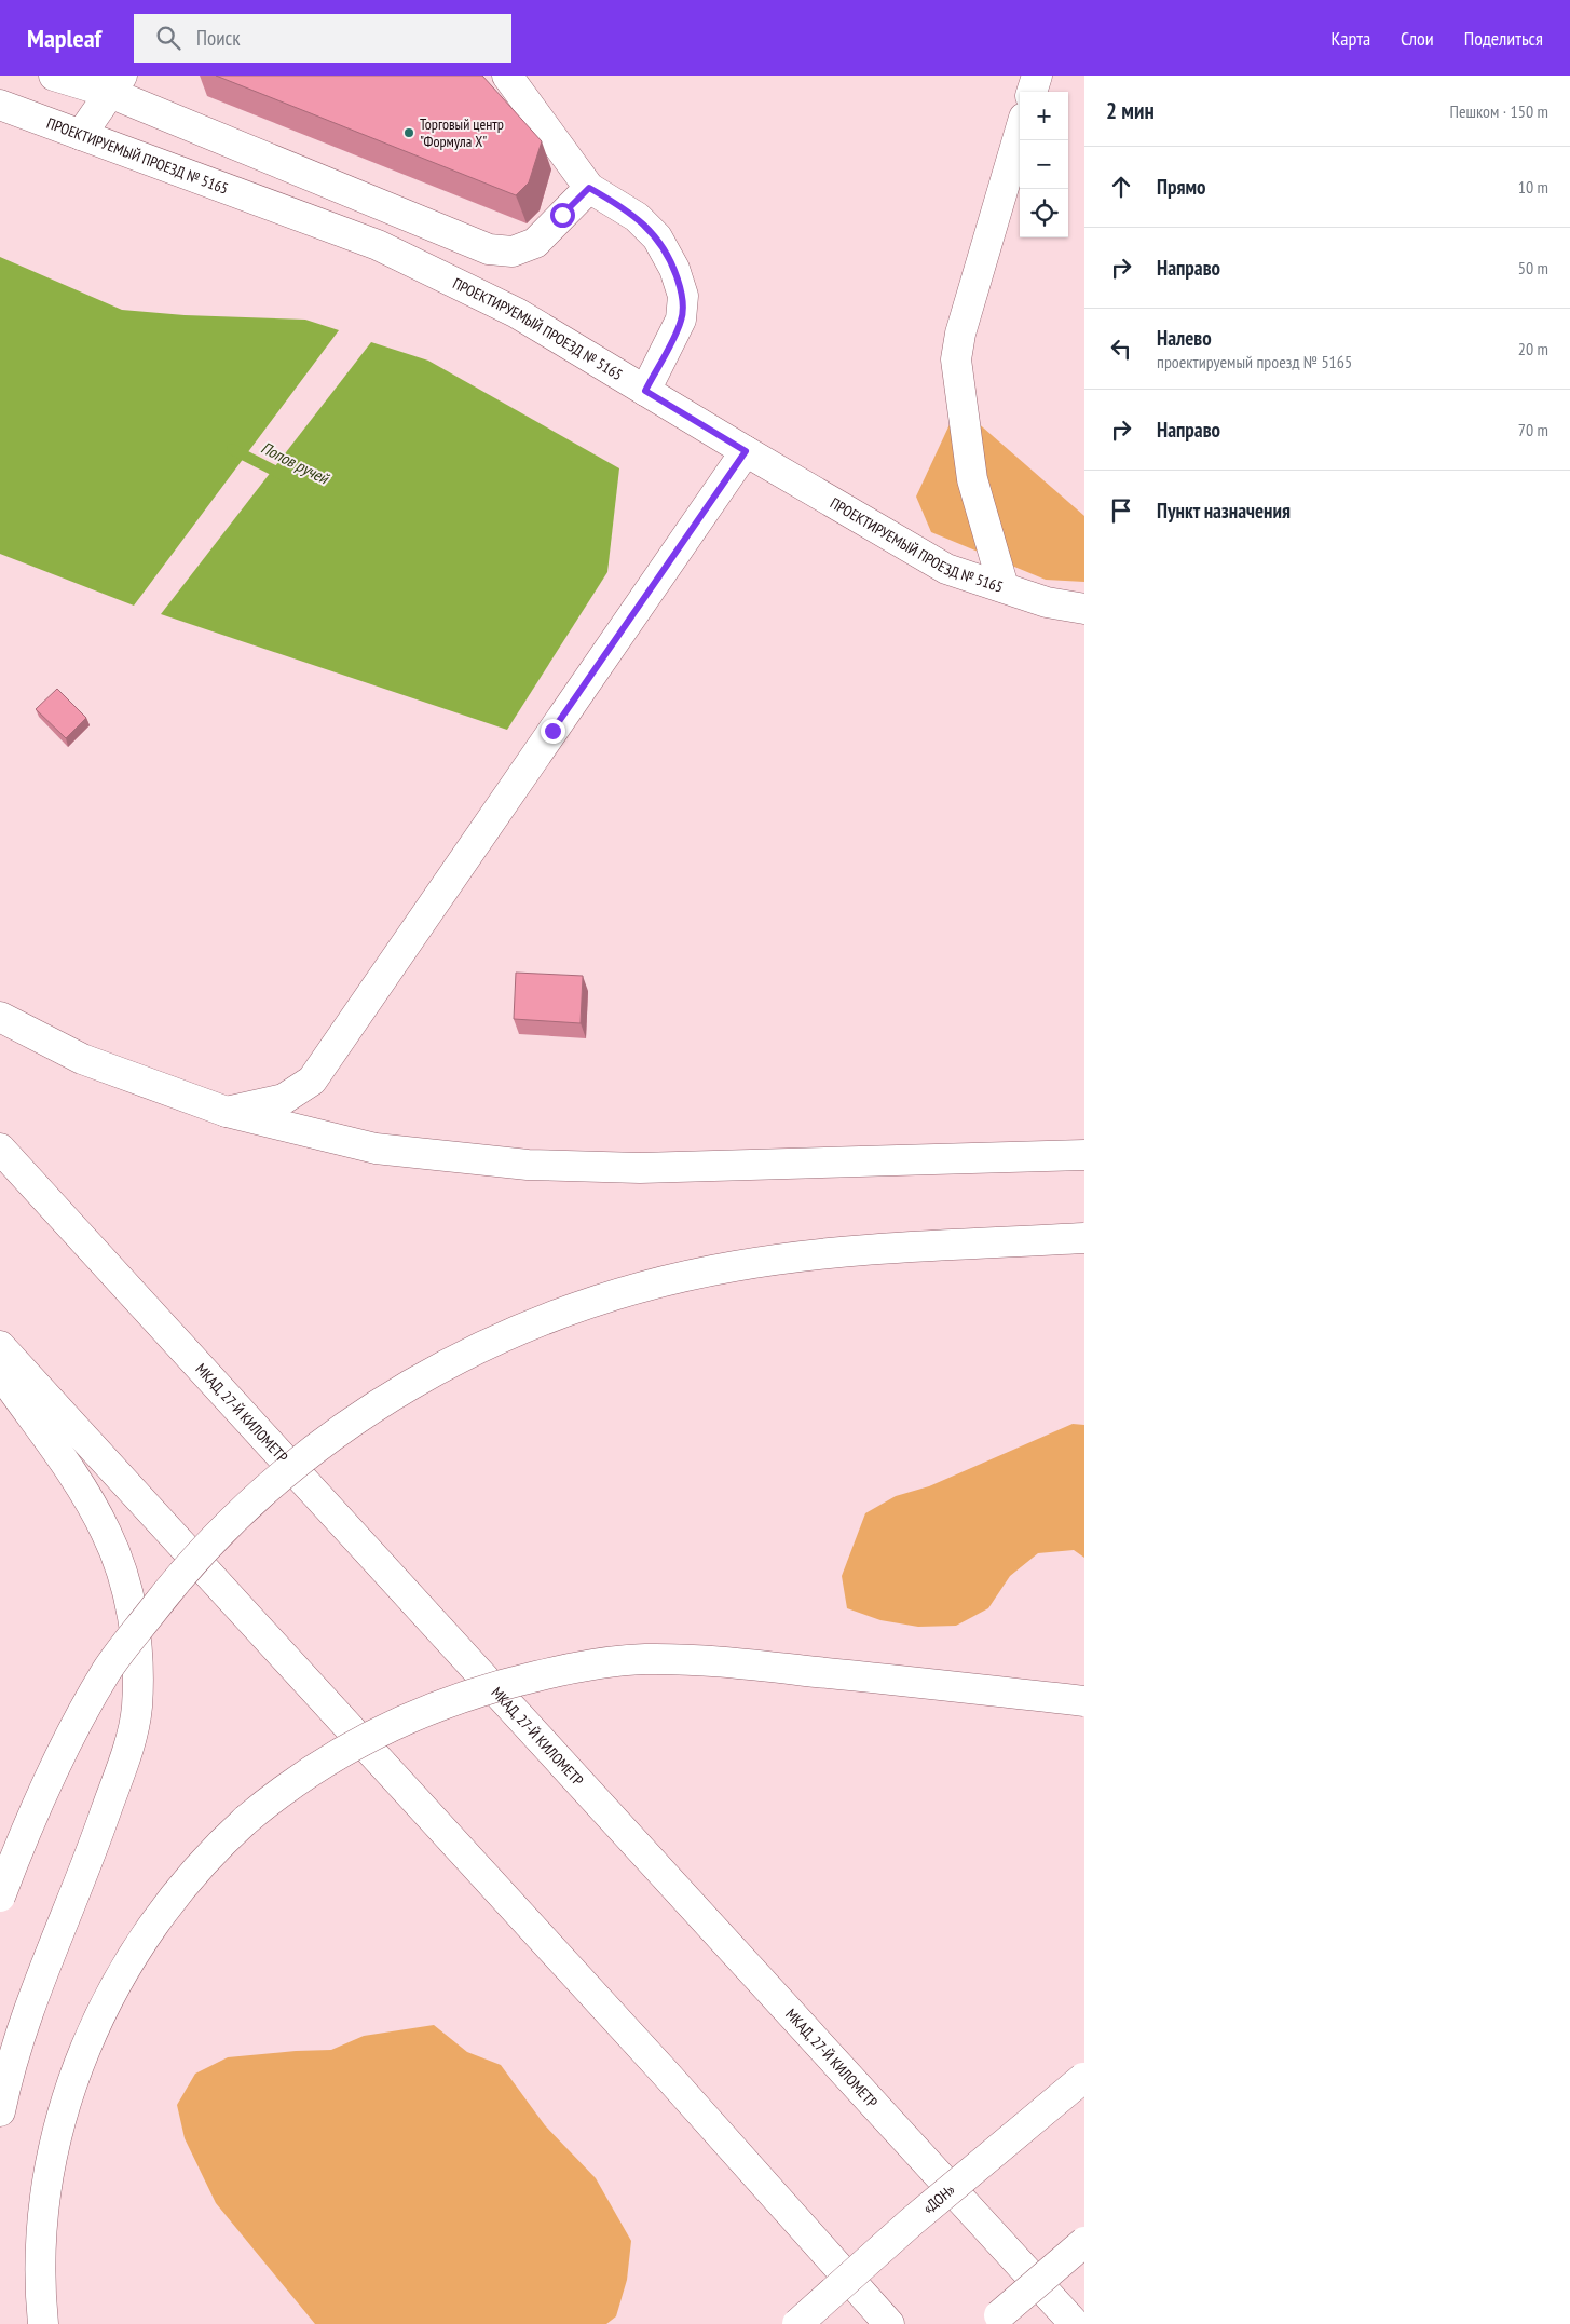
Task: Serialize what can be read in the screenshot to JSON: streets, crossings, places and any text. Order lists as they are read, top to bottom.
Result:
{
  "streets": {
    "main road": ["ПРОЕКТИРУЕМЫЙ ПРОЕЗД № 5165", "МКАД, 27-Й КИЛОМЕТР", "«ДОН»"]
  },
  "water": ["Попов ручей"],
  "places": ["Торговый центр \"Формула X\""],
  "page": {
    "header": "Mapleaf",
    "search": "Поиск",
    "nav": ["Карта", "Слои", "Поделиться"],
    "heading": ["2 мин", "Пешком · 150 m"],
    "map_buttons": ["+", "−"],
    "list": [
      ["Прямо", "10 m"],
      ["Направо", "50 m"],
      ["Налево", "проектируемый проезд № 5165", "20 m"],
      ["Направо", "70 m"],
      "Пункт назначения"
    ]
  }
}
